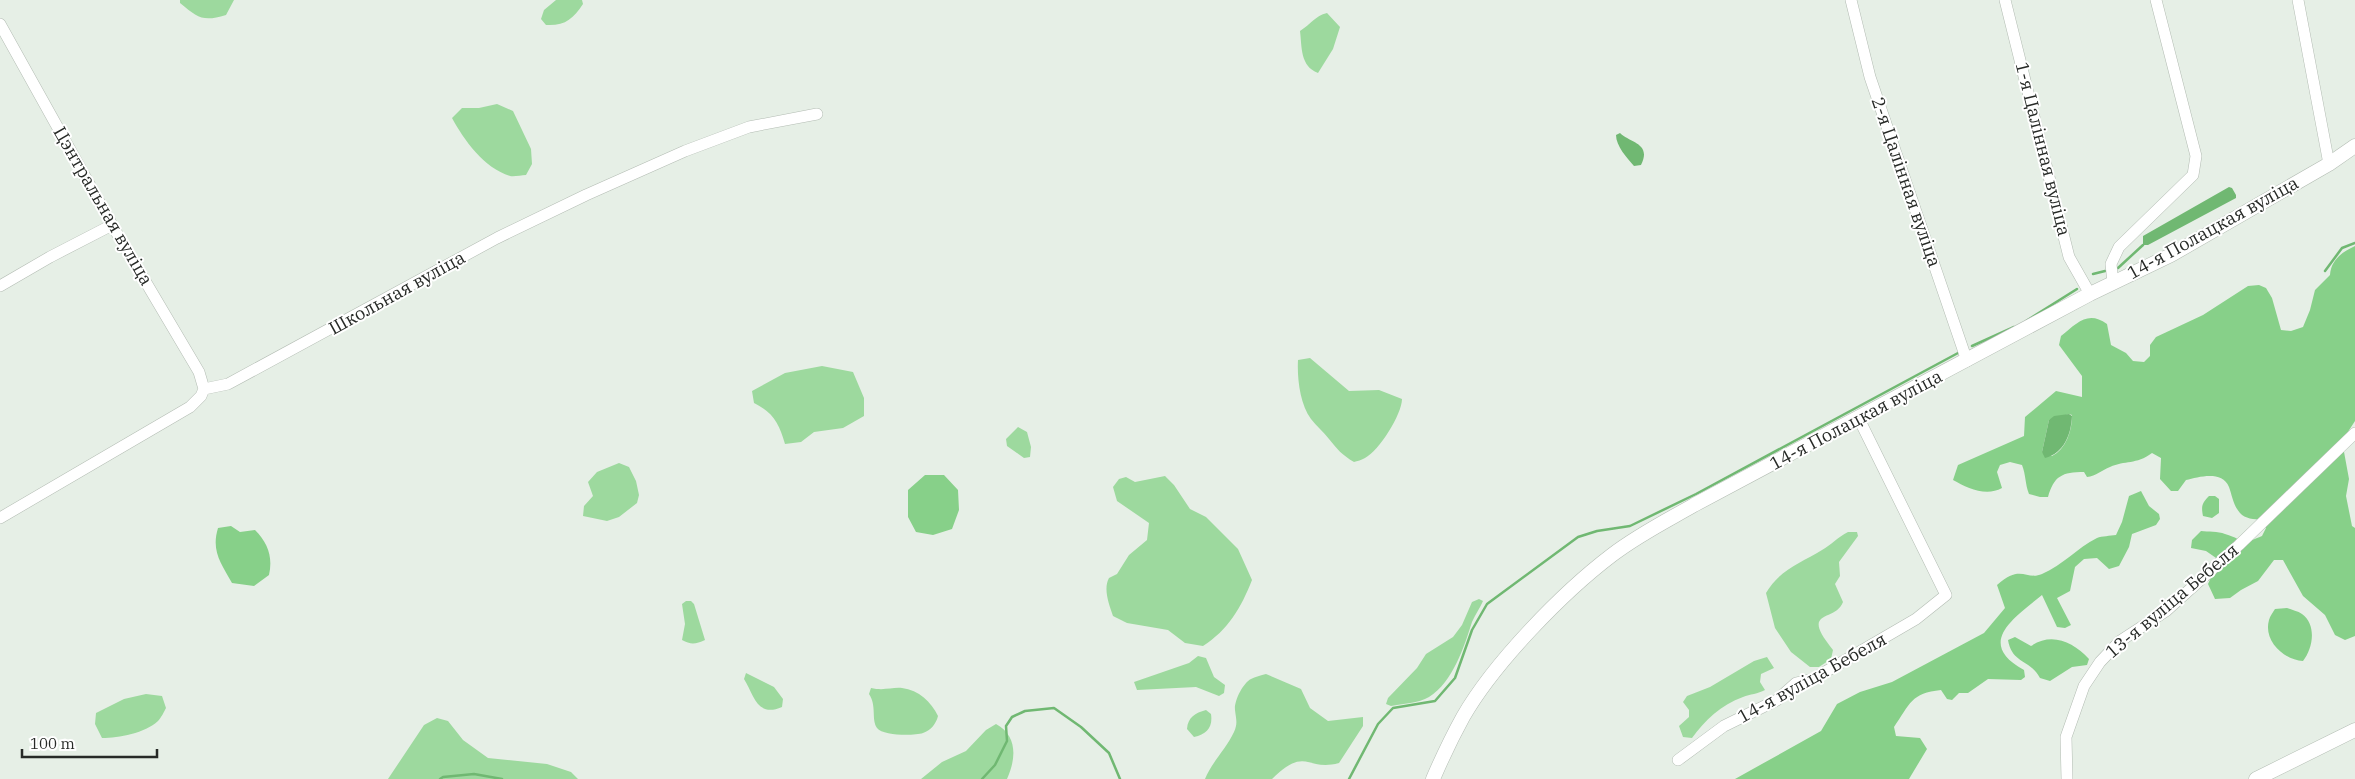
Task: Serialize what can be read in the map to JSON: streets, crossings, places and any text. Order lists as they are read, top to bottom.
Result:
{
  "streets": {
    "main road": ["14-я Полацкая вуліца"],
    "street": [
      "1-я Цалінная вуліца",
      "2-я Цалінная вуліца",
      "Цэнтральная вуліца",
      "Школьная вуліца",
      "13-я вуліца Бебеля",
      "14-я вуліца Бебеля"
    ]
  },
  "crossings": [
    ["1-я Цалінная вуліца", "14-я Полацкая вуліца"],
    ["2-я Цалінная вуліца", "14-я Полацкая вуліца"],
    ["Цэнтральная вуліца", "Школьная вуліца"],
    ["14-я Полацкая вуліца", "14-я вуліца Бебеля"]
  ],
  "scale_bar": "100 m"
}
